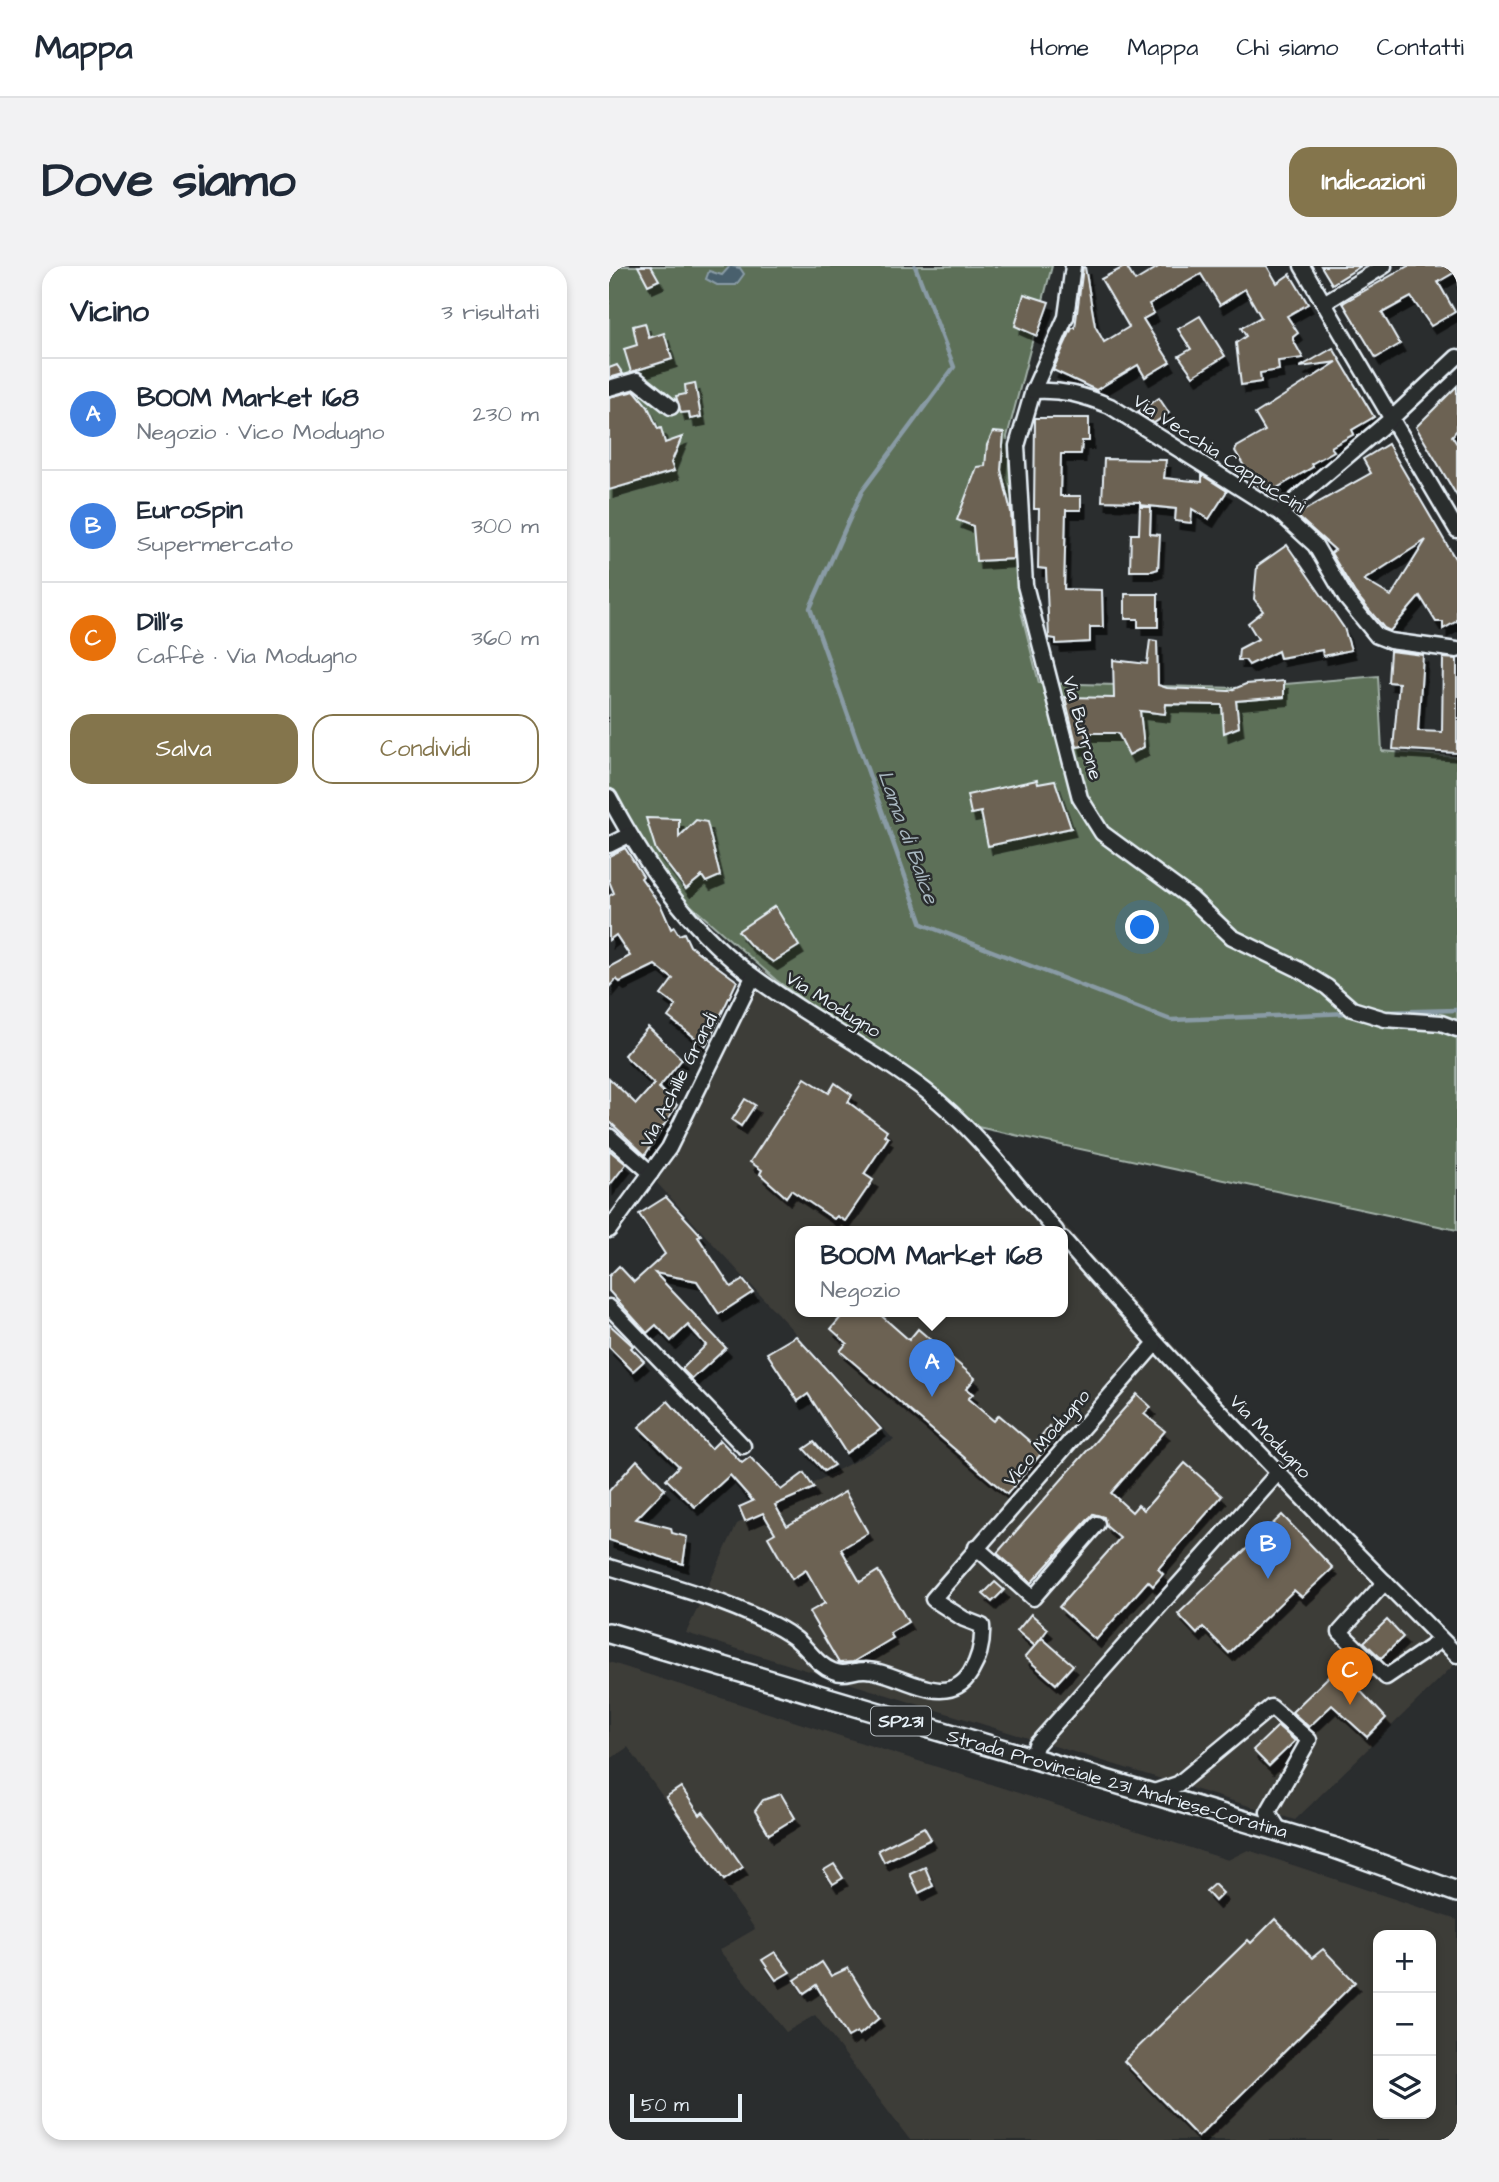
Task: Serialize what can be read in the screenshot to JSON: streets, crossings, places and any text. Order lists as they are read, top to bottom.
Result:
{
  "streets": {
    "main road": ["SP231", "Strada Provinciale 231 Andriese-Coratina"],
    "street": [
      "Via Vecchia Cappuccini",
      "Via Burrone",
      "Via Modugno",
      "Via Achille Grandi",
      "Vico Modugno"
    ]
  },
  "crossings": [
    ["Via Vecchia Cappuccini", "Via Burrone"],
    ["Via Modugno", "Via Achille Grandi"],
    ["Via Modugno", "Vico Modugno"]
  ],
  "water": ["Lama di Balice"],
  "scale_bar": "50 m",
  "page": {
    "header": "Mappa",
    "nav": [
      "Home",
      "Mappa",
      "Chi siamo",
      "Contatti"
    ],
    "buttons": [
      "Indicazioni",
      ["Salva", "Condividi"]
    ],
    "title": "Dove siamo",
    "heading": ["Vicino", "3 risultati"],
    "list": [
      {
        "mark": "A",
        "name": "BOOM Market 168",
        "note": "Negozio · Vico Modugno",
        "value": "230 m"
      },
      {
        "mark": "B",
        "name": "EuroSpin",
        "note": "Supermercato",
        "value": "300 m"
      },
      {
        "mark": "C",
        "name": "Dill's",
        "note": "Caffè · Via Modugno",
        "value": "360 m"
      }
    ],
    "popup": ["BOOM Market 168", "Negozio"],
    "pins": ["A", "B", "C"],
    "map_buttons": ["+", "−"],
    "scale": "50 m"
  }
}
